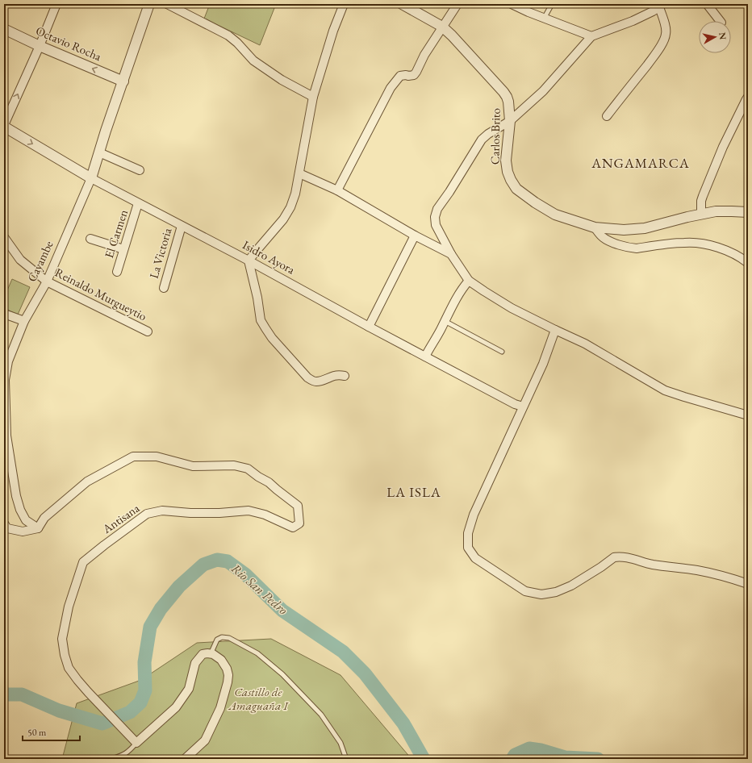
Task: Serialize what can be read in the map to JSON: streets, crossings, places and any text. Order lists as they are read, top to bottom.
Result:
{
  "streets": {
    "street": [
      "Octavio Rocha",
      "Carlos Brito",
      "El Carmen",
      "La Victoria",
      "Isidro Ayora",
      "Cayambe",
      "Reinaldo Murgueytio",
      "Antisana"
    ]
  },
  "crossings": [
    ["Octavio Rocha", "Cayambe"],
    ["El Carmen", "Isidro Ayora"],
    ["La Victoria", "Isidro Ayora"],
    ["Isidro Ayora", "Cayambe"],
    ["Cayambe", "Reinaldo Murgueytio"],
    ["Cayambe", "Antisana"]
  ],
  "one_way": ["Octavio Rocha"],
  "districts": ["ANGAMARCA", "LA ISLA"],
  "water": ["Rio San Pedro"],
  "parks": ["Castillo de Amaguaña I"],
  "scale_bar": "50 m",
  "north": "right"
}
